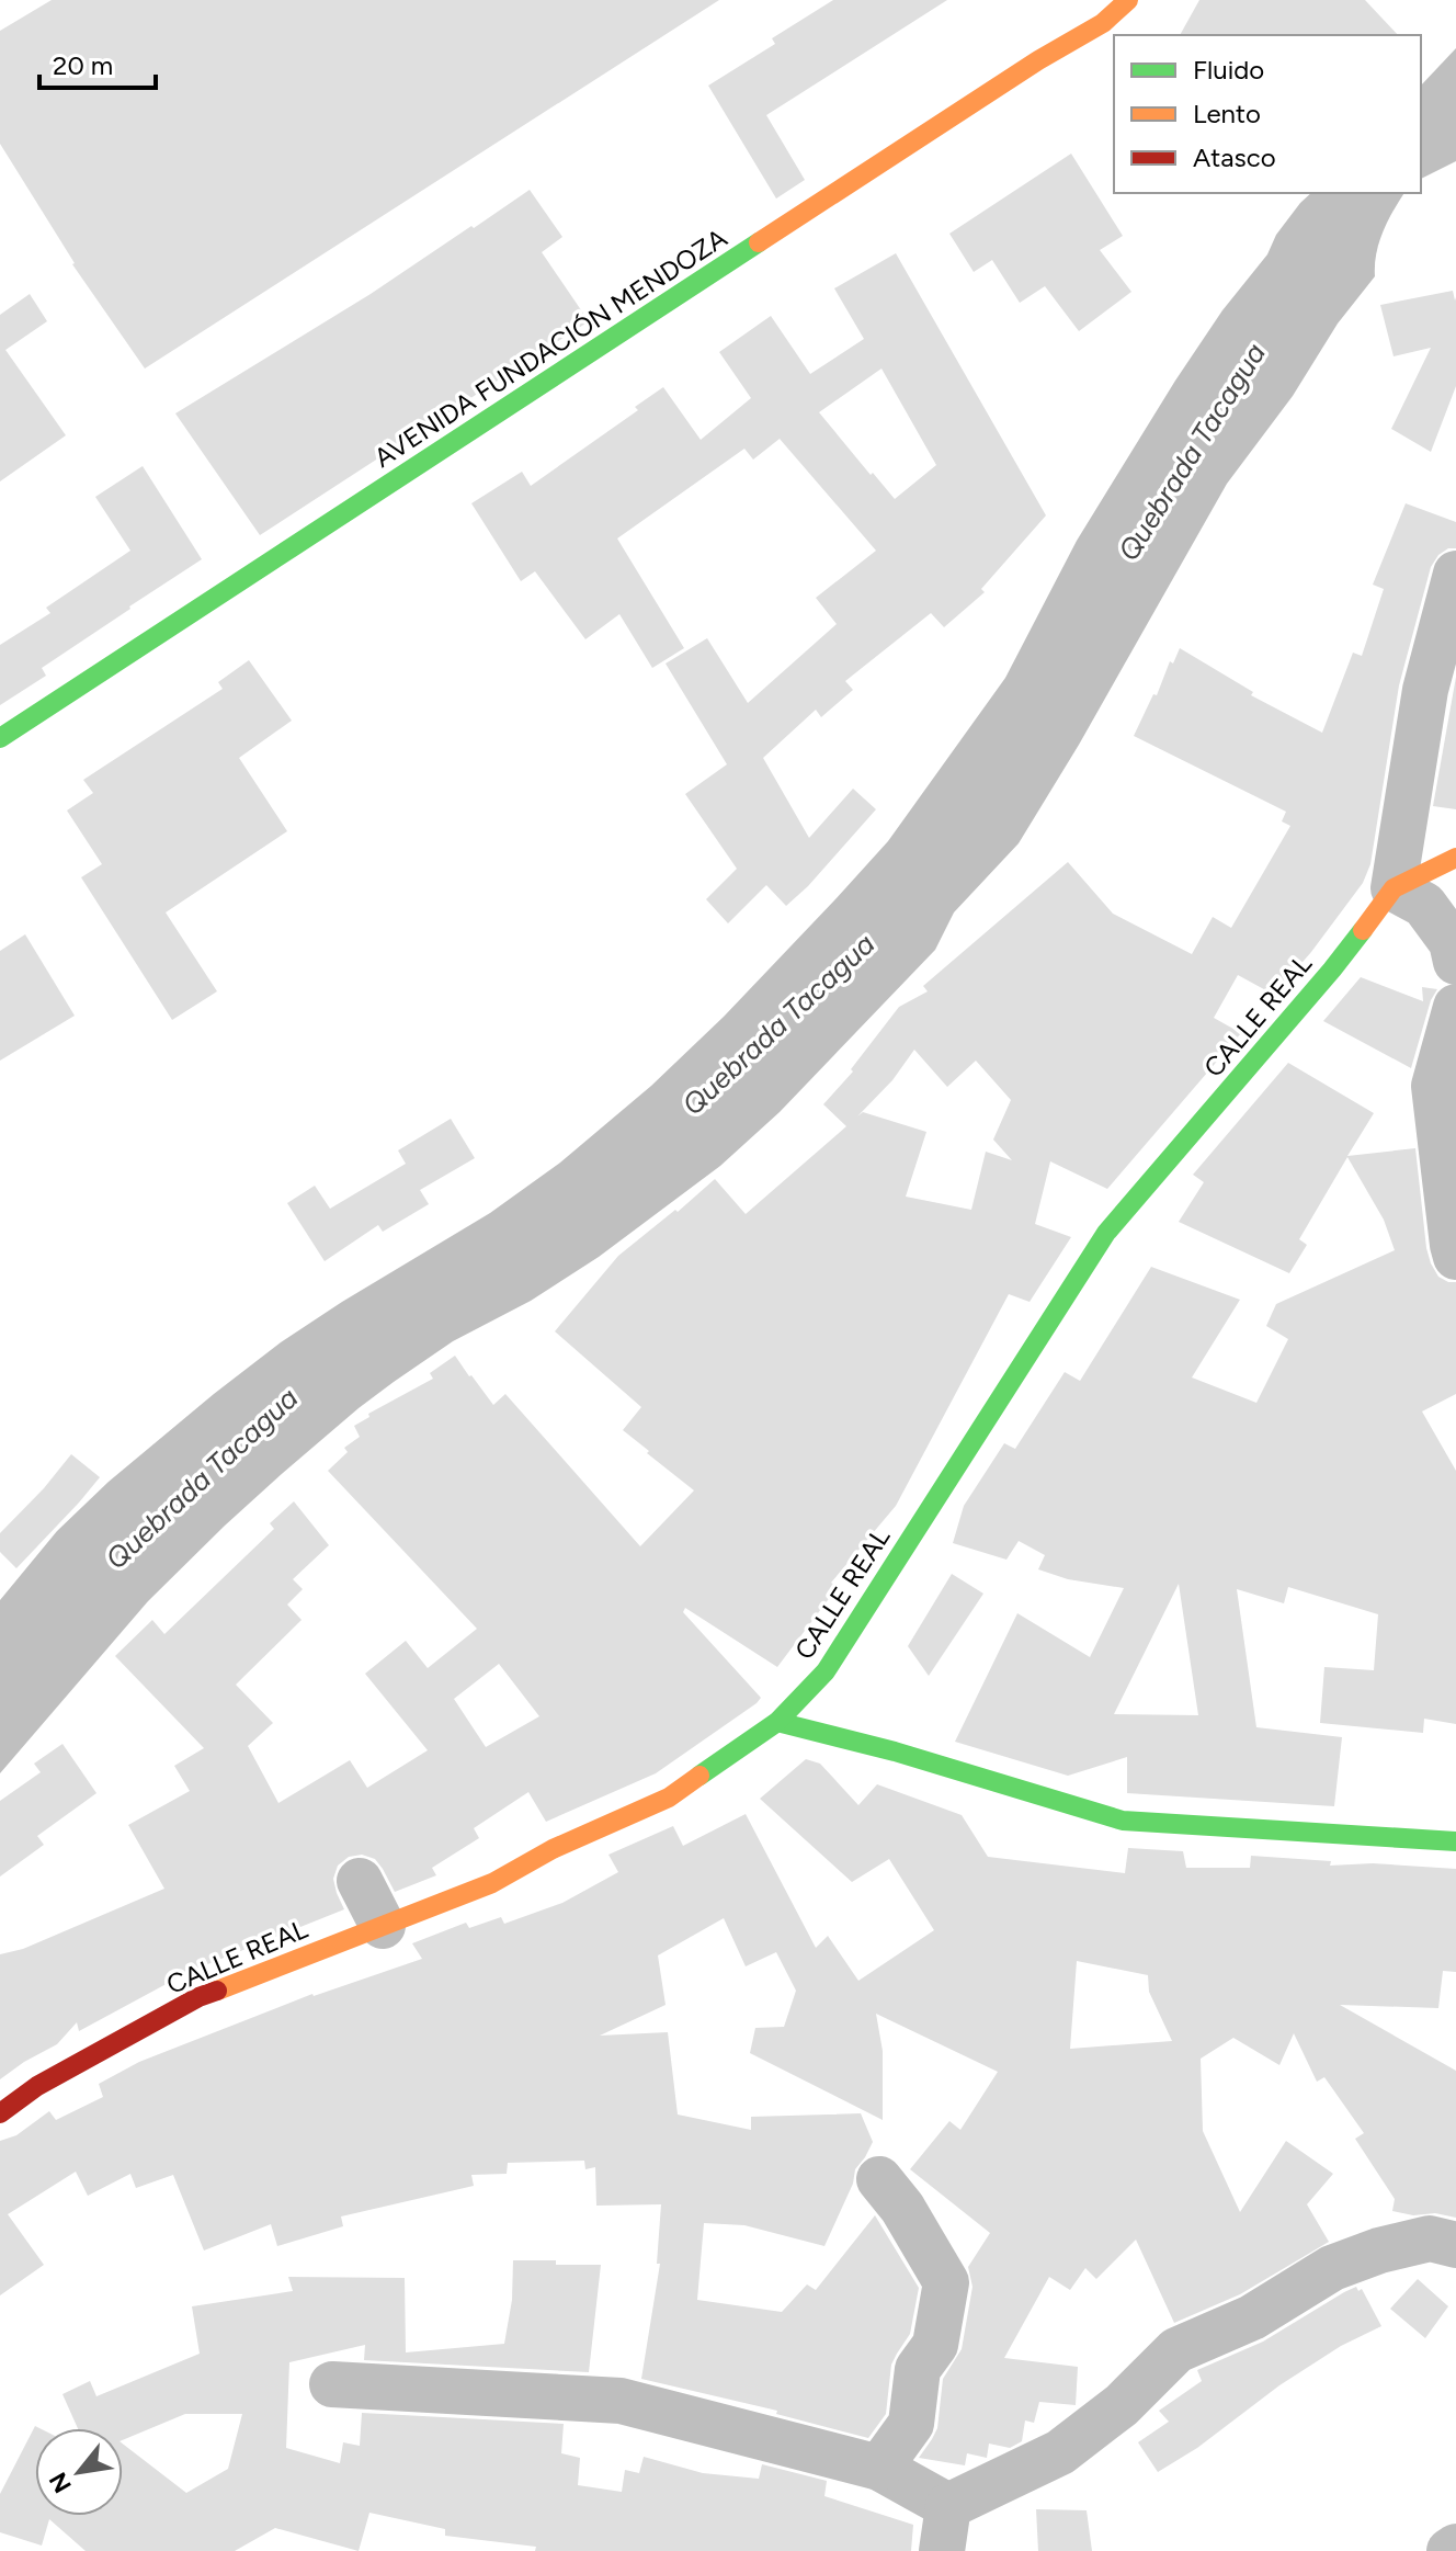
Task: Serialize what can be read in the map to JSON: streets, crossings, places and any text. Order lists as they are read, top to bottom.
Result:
{
  "streets": {
    "street": ["AVENIDA FUNDACIÓN MENDOZA", "CALLE REAL"]
  },
  "water": ["Quebrada Tacagua"],
  "legend": ["Fluido", "Lento", "Atasco"],
  "scale_bar": "20 m",
  "north": "bottom left"
}
